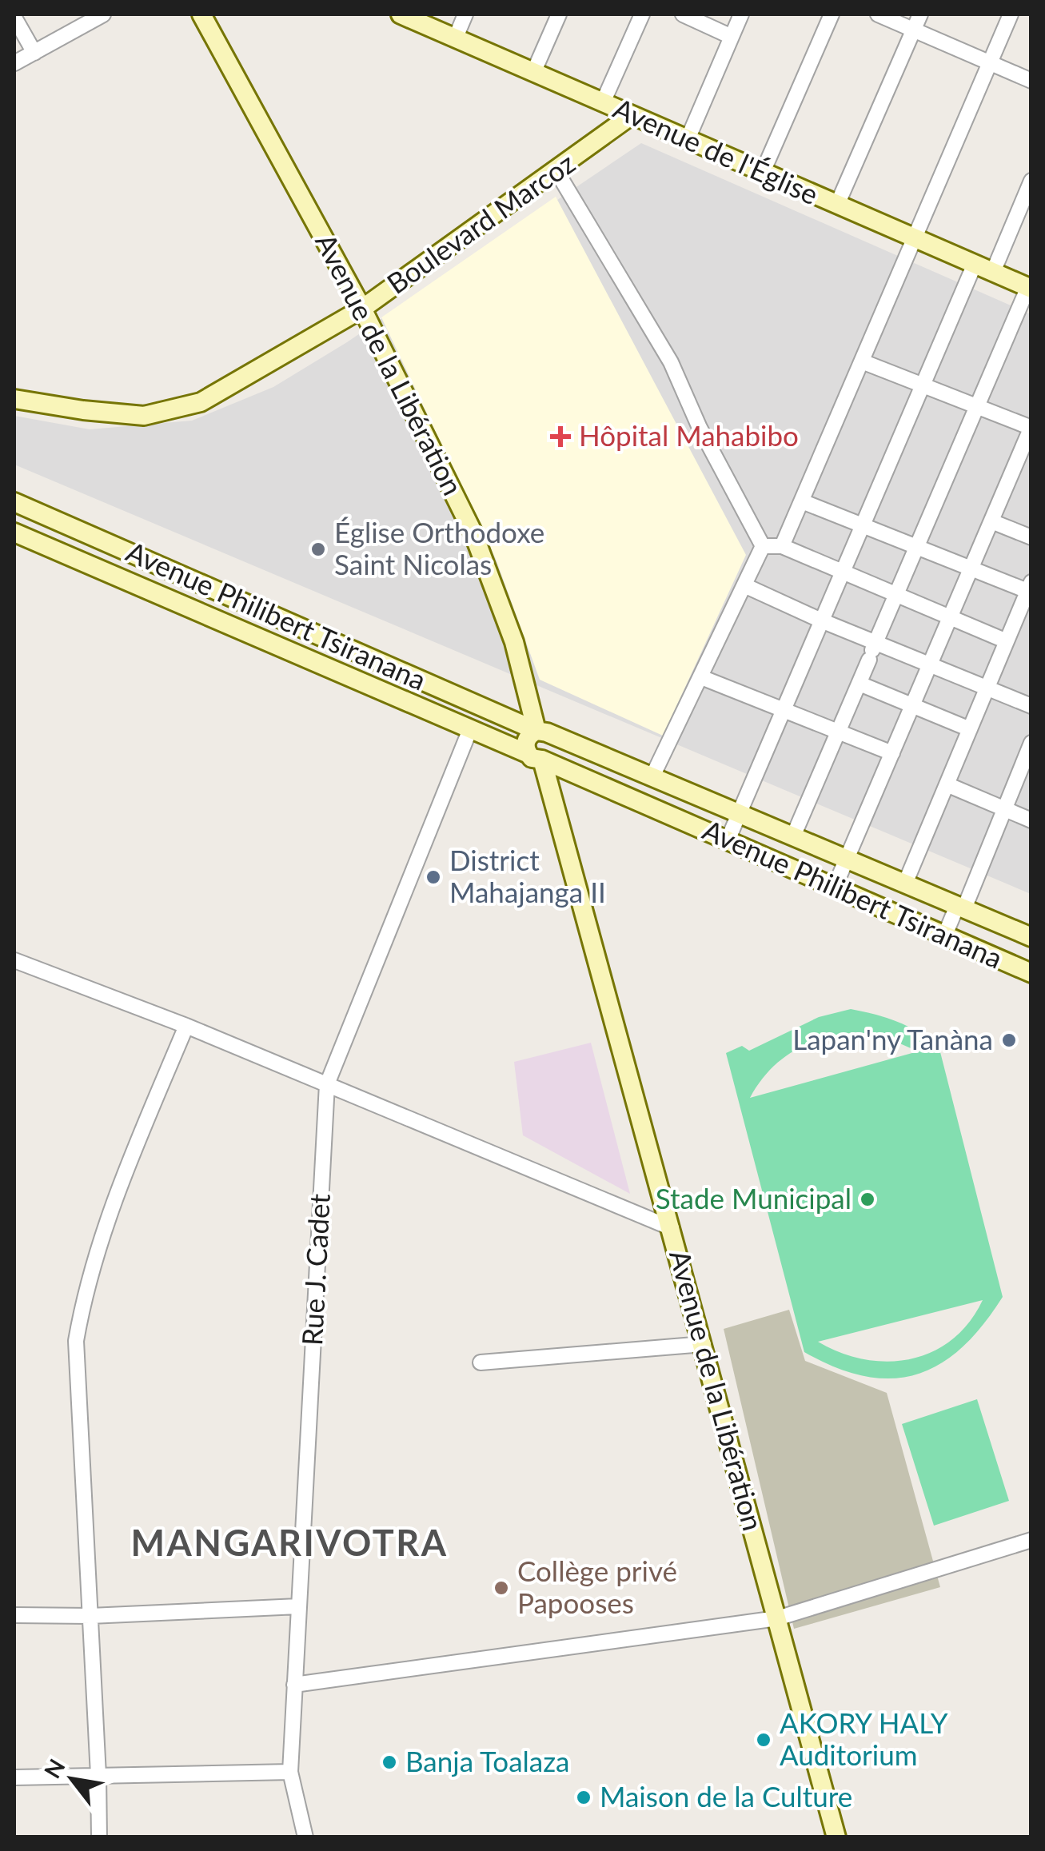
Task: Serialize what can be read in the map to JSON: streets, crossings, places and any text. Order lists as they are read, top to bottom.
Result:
{
  "streets": {
    "main road": [
      "Avenue de l'Église",
      "Boulevard Marcoz",
      "Avenue de la Libération",
      "Avenue Philibert Tsiranana"
    ],
    "street": ["Rue J. Cadet"]
  },
  "crossings": [
    ["Avenue de l'Église", "Boulevard Marcoz"],
    ["Boulevard Marcoz", "Avenue de la Libération"],
    ["Avenue de la Libération", "Avenue Philibert Tsiranana"],
    ["Avenue Philibert Tsiranana", "Rue J. Cadet"]
  ],
  "districts": ["MANGARIVOTRA"],
  "places": {
    "health": ["Hôpital Mahabibo"],
    "other": [
      "Église Orthodoxe Saint Nicolas",
      "District Mahajanga II",
      "Lapan'ny Tanàna",
      "Stade Municipal",
      "Collège privé Papooses",
      "AKORY HALY Auditorium",
      "Banja Toalaza",
      "Maison de la Culture"
    ]
  },
  "north": "top left"
}
